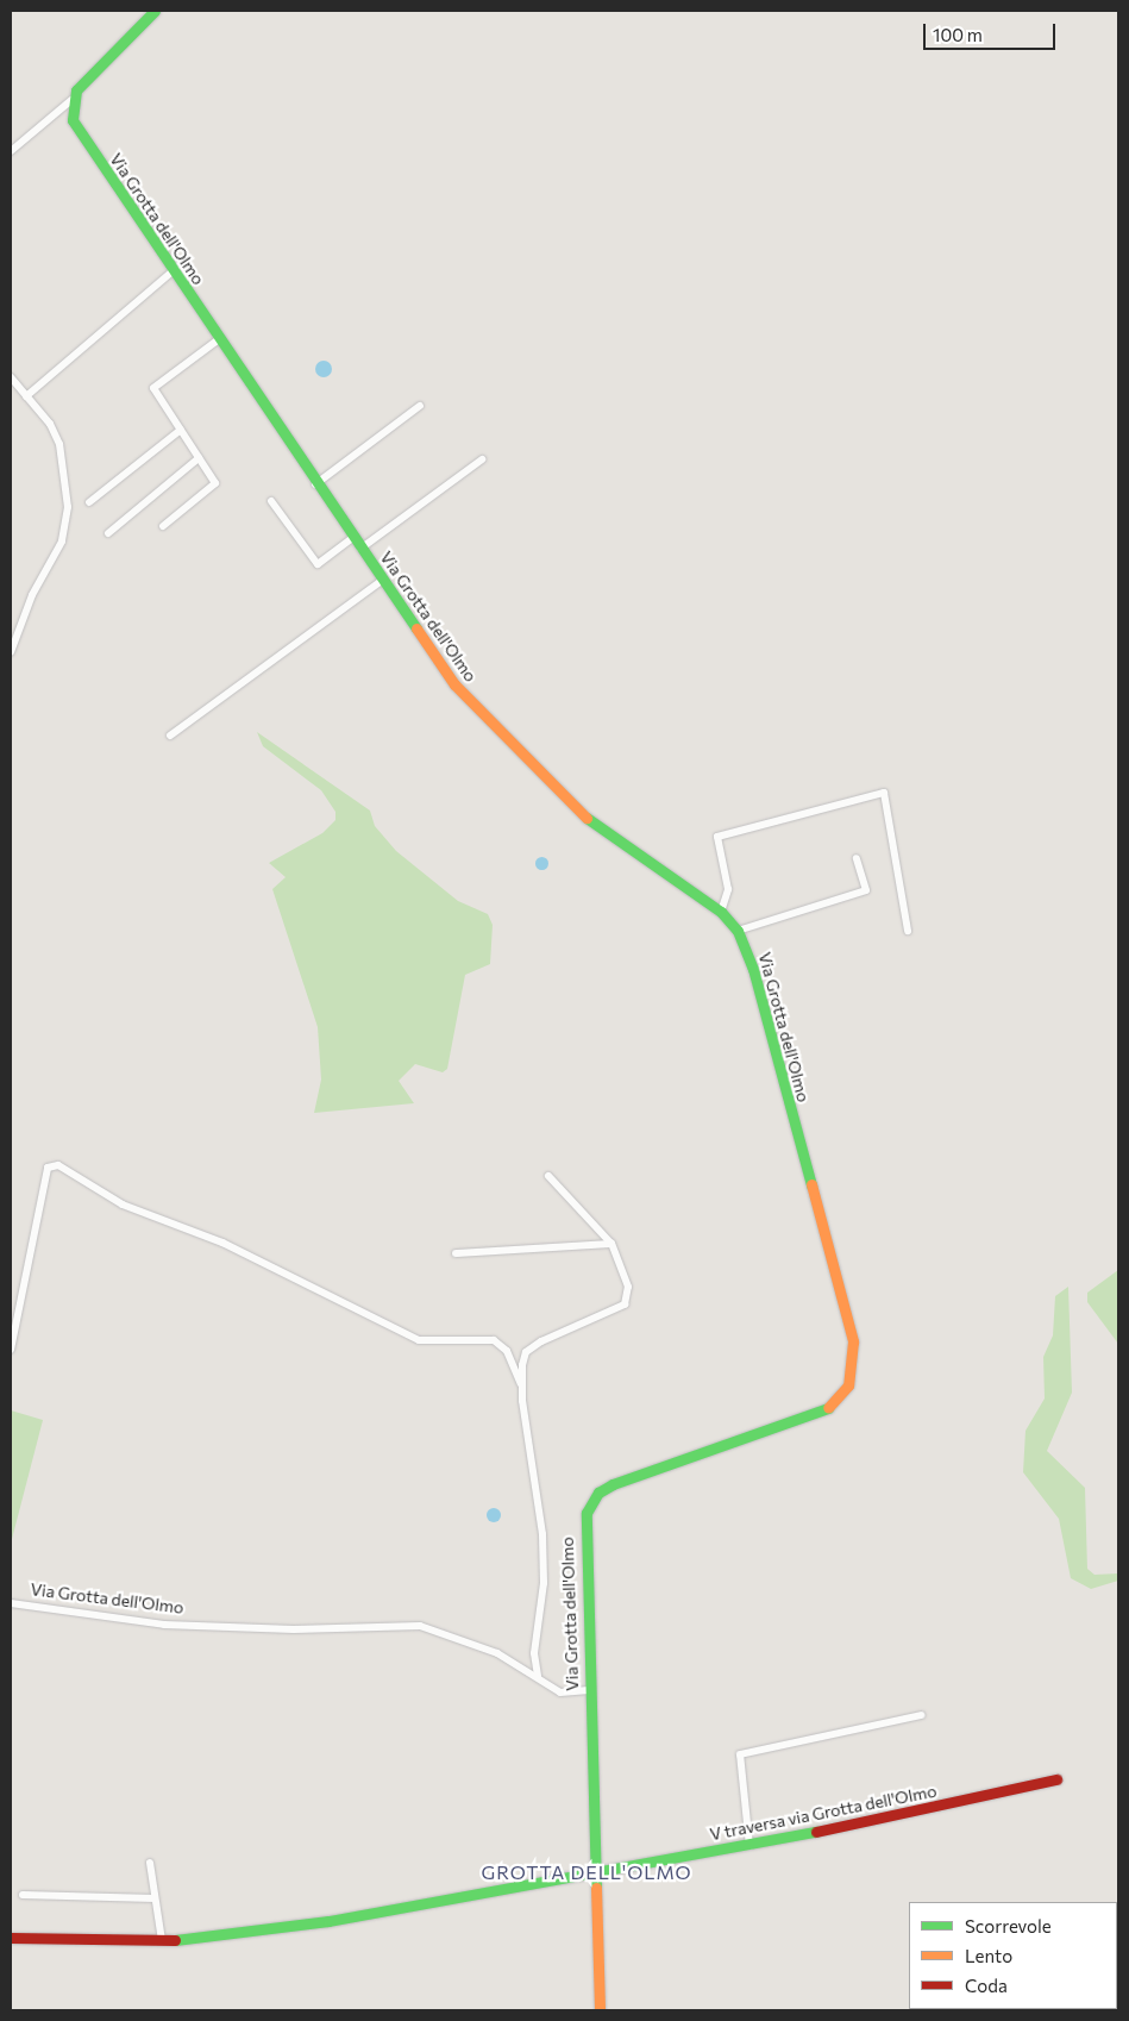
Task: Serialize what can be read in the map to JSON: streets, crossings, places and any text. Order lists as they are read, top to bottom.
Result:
{
  "streets": {
    "street": ["Via Grotta dell'Olmo", "V traversa via Grotta dell'Olmo"]
  },
  "crossings": [
    ["Via Grotta dell'Olmo", "V traversa via Grotta dell'Olmo"]
  ],
  "districts": ["GROTTA DELL'OLMO"],
  "legend": ["Scorrevole", "Lento", "Coda"],
  "scale_bar": "100 m"
}
